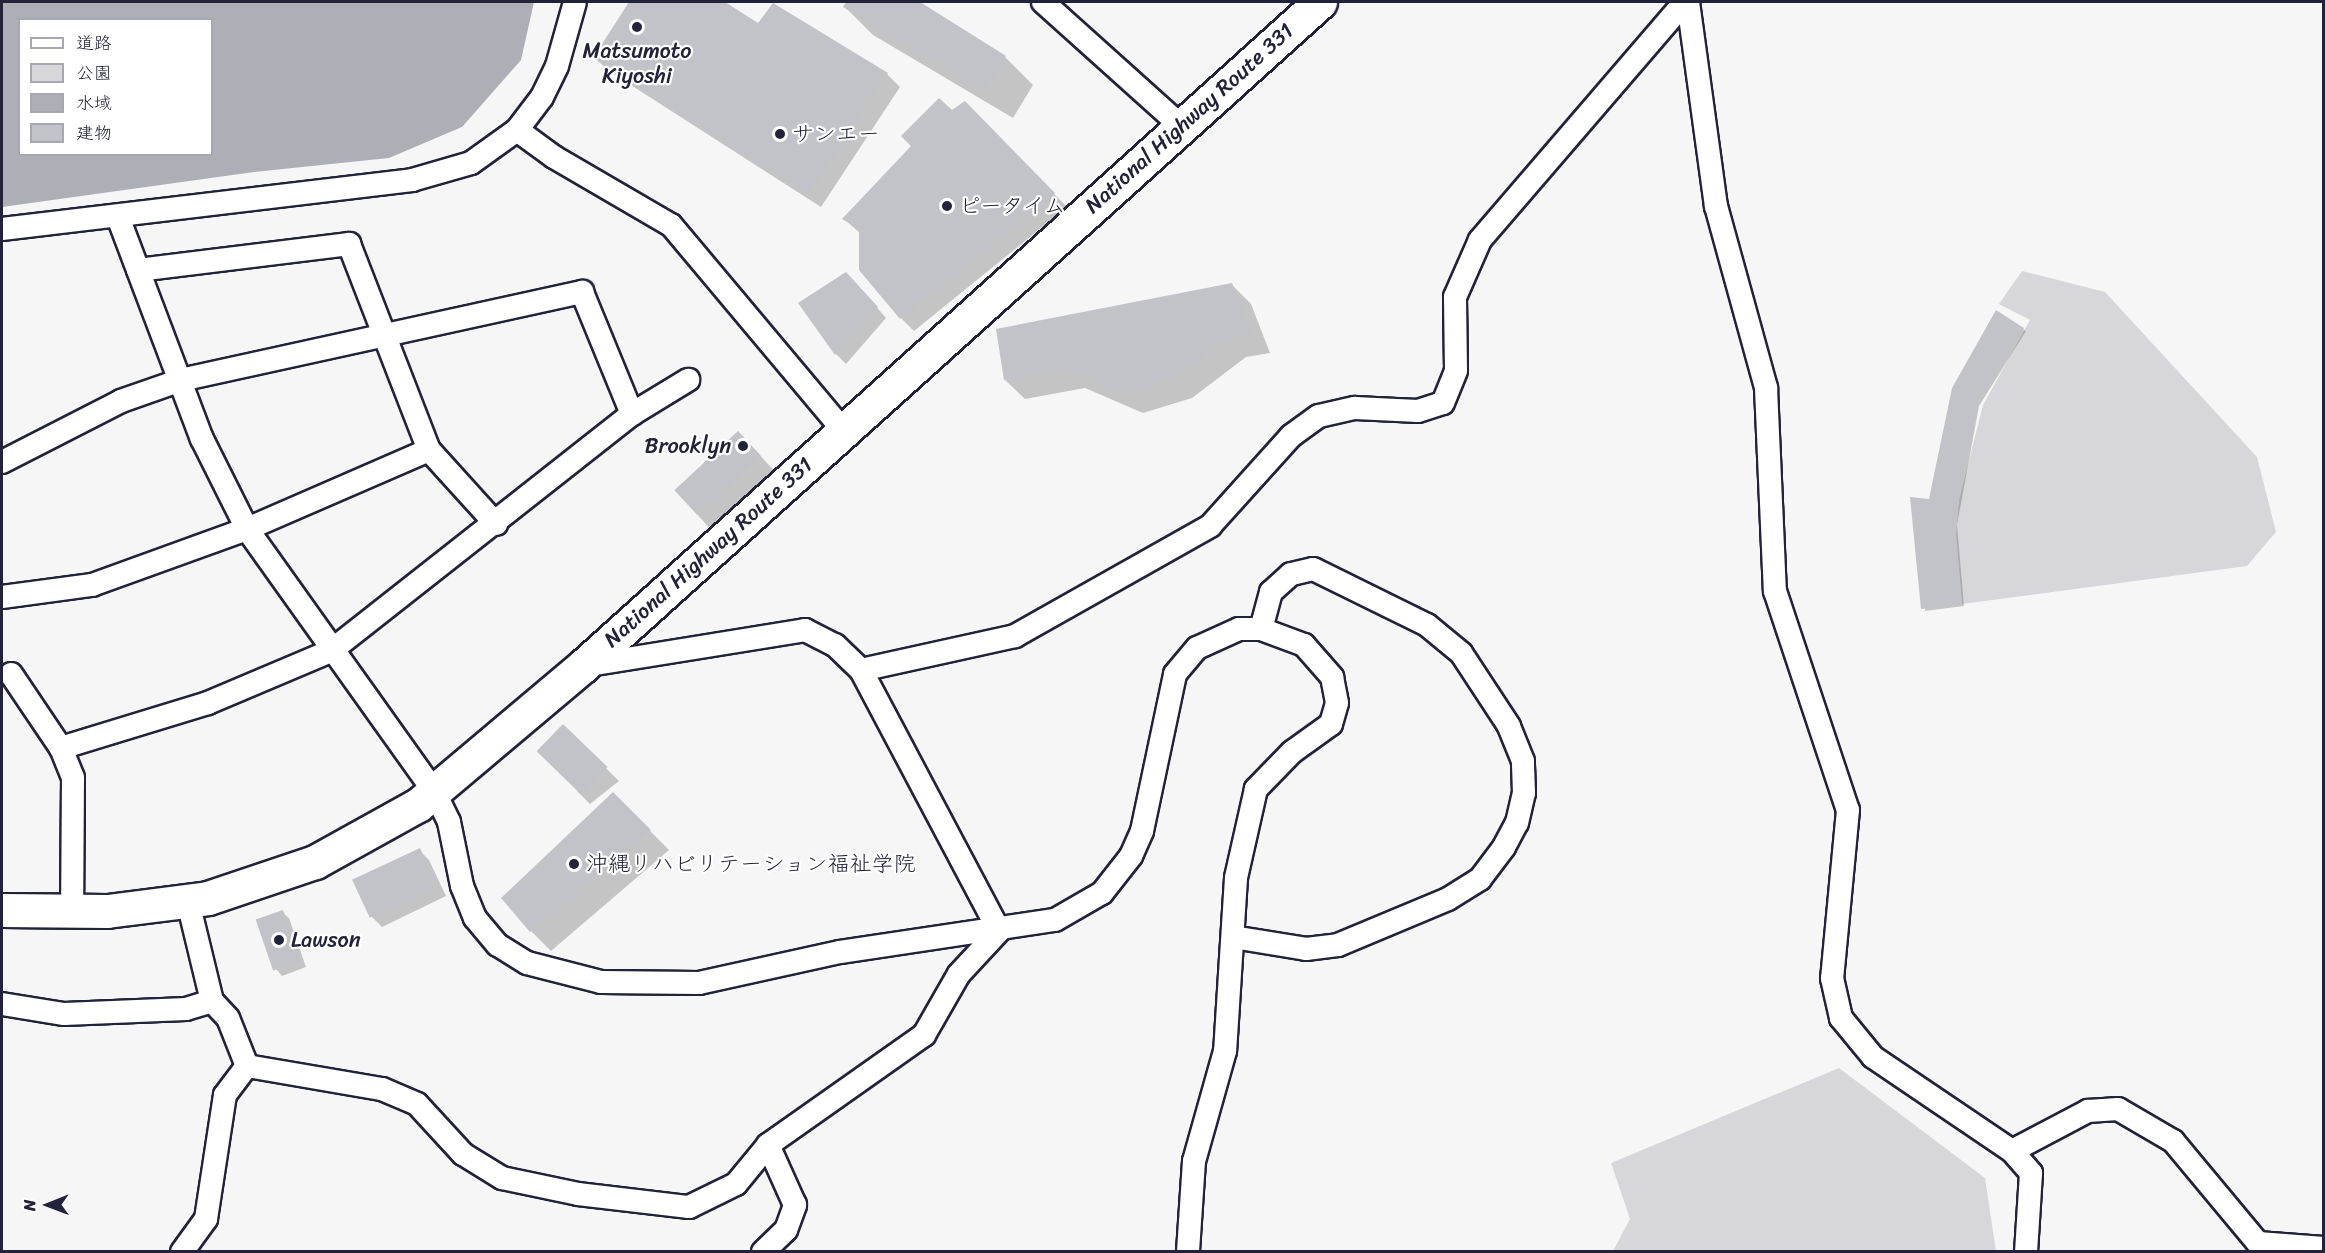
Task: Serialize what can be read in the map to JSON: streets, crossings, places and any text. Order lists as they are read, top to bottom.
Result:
{
  "streets": {
    "highway": ["National Highway Route 331"]
  },
  "places": [
    "Matsumoto Kiyoshi",
    "サンエー",
    "ピータイム",
    "Brooklyn",
    "沖縄リハビリテーション福祉学院",
    "Lawson"
  ],
  "legend": [
    "道路",
    "公園",
    "水域",
    "建物"
  ],
  "north": "left"
}
